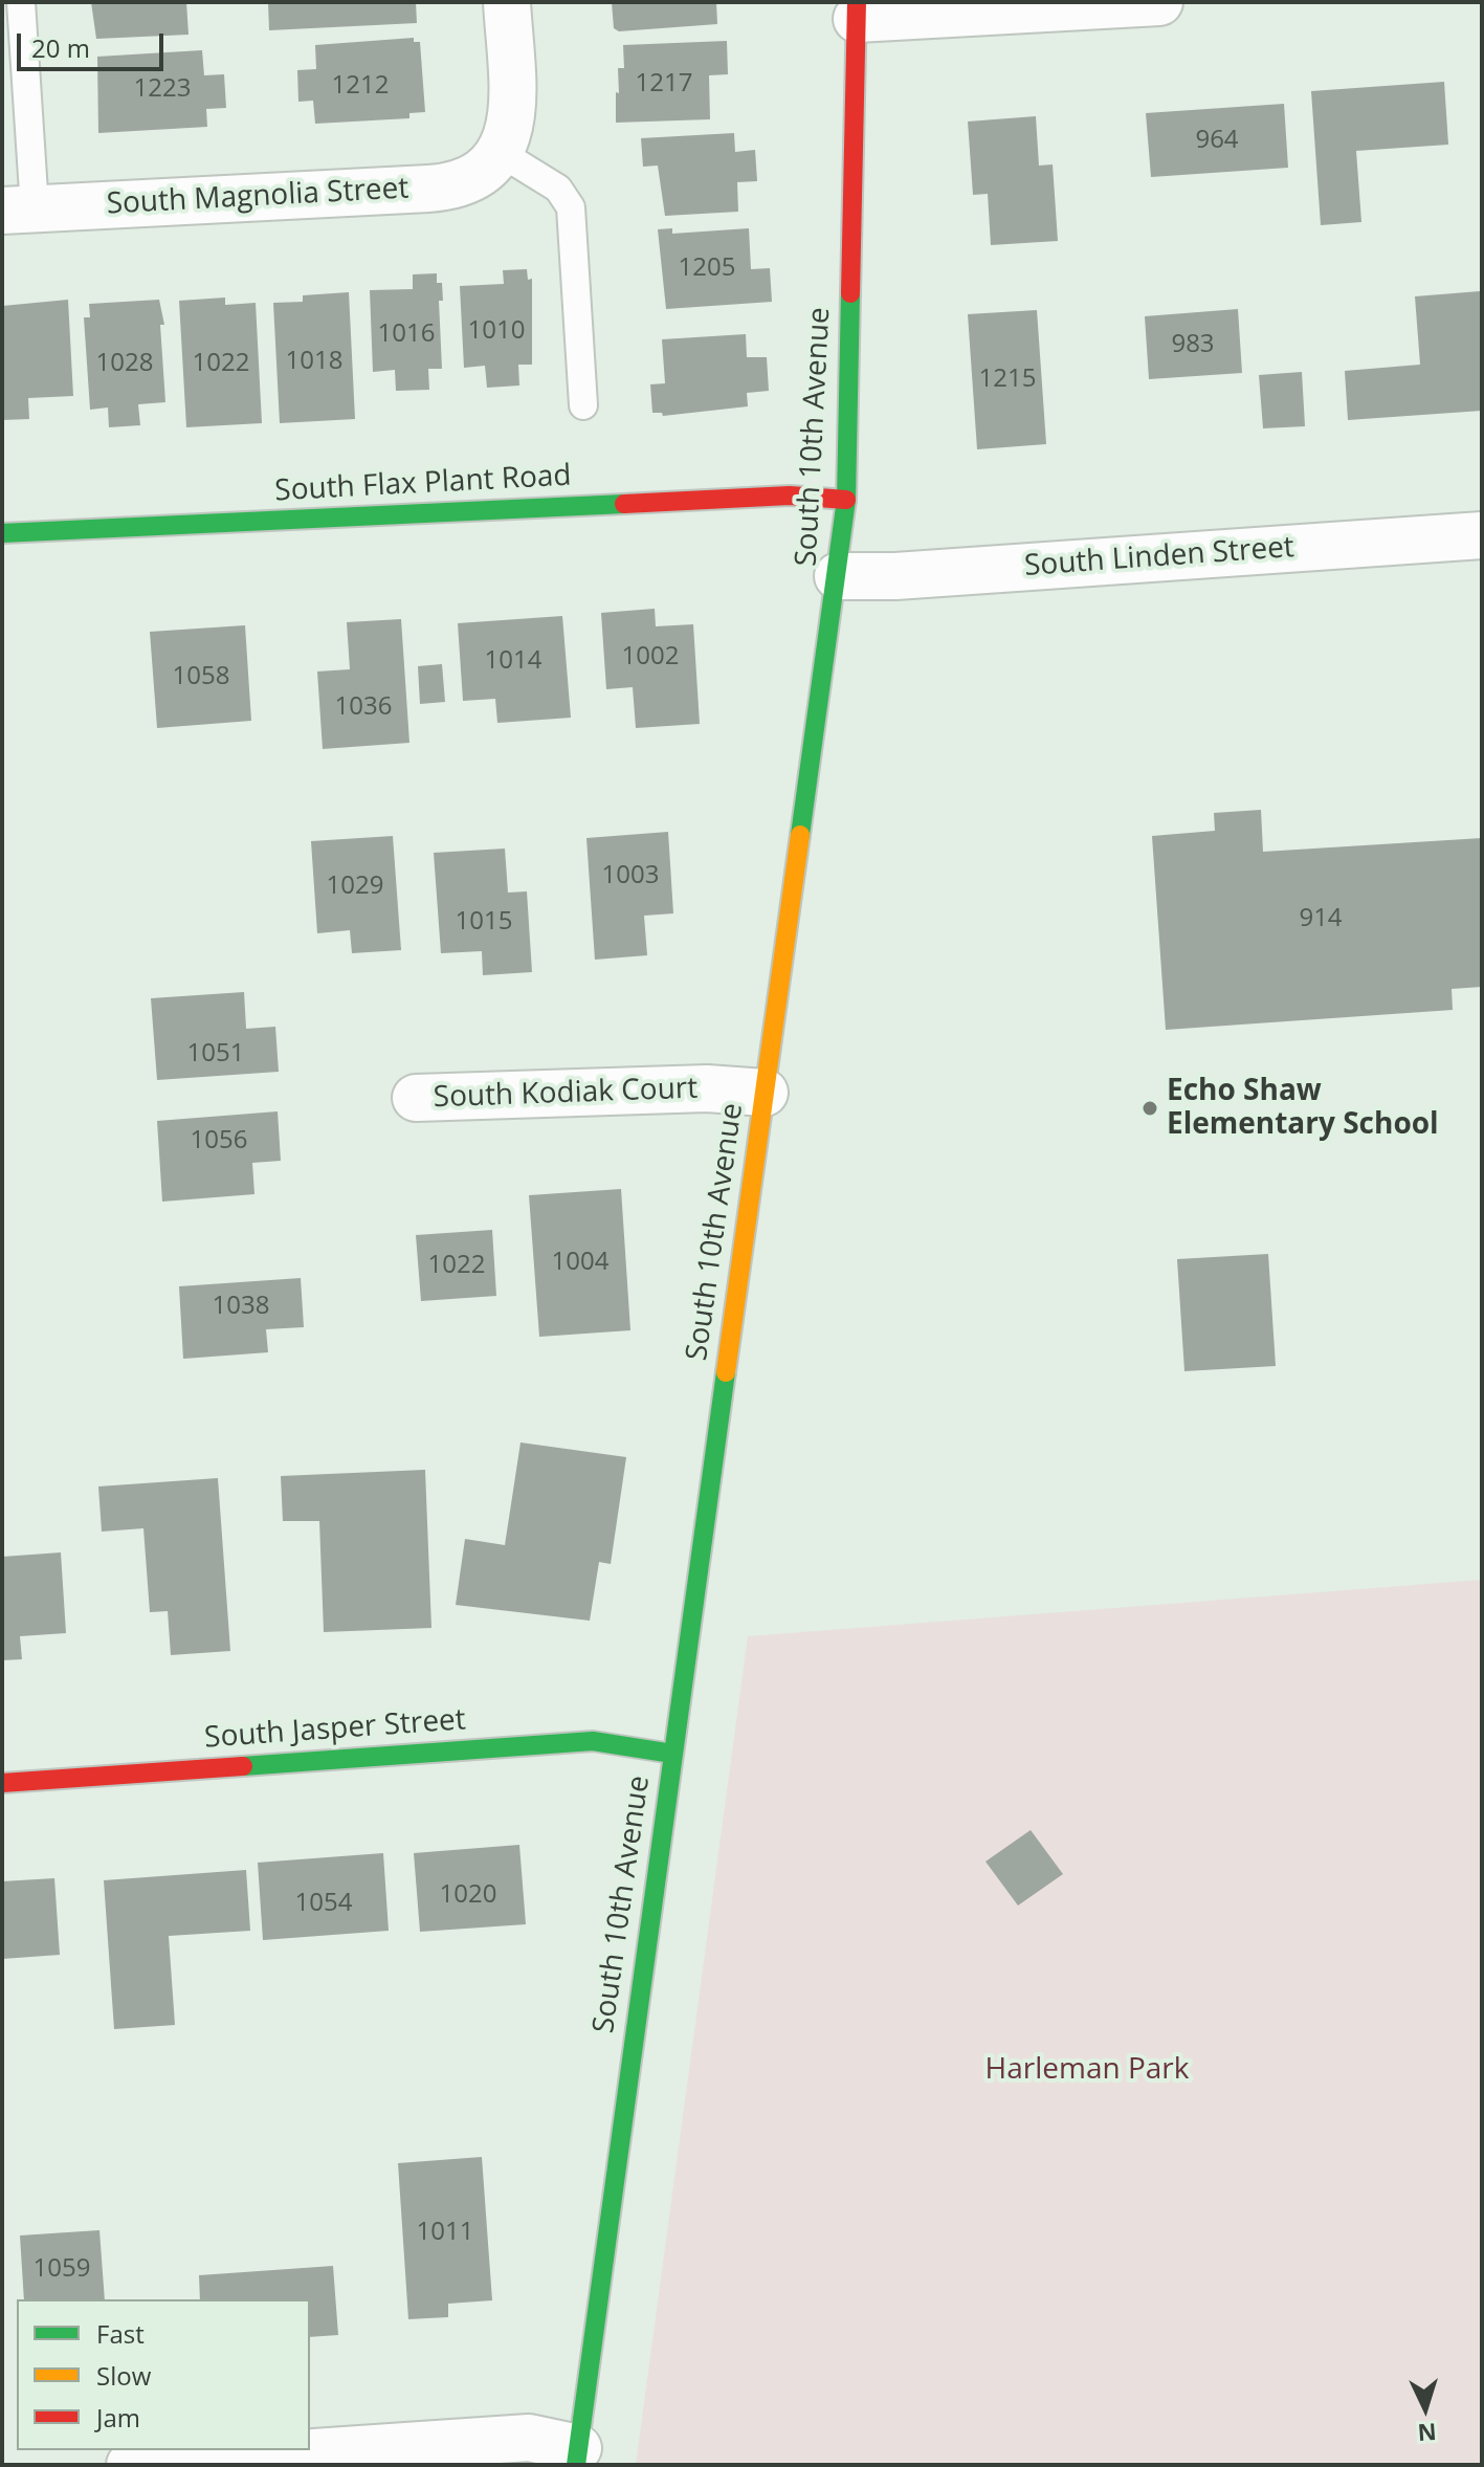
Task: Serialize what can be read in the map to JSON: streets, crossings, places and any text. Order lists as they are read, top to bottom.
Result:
{
  "streets": {
    "main road": ["South 10th Avenue", "South Flax Plant Road", "South Jasper Street"],
    "street": ["South Magnolia Street", "South Linden Street", "South Kodiak Court"]
  },
  "crossings": [
    ["South 10th Avenue", "South Flax Plant Road"],
    ["South 10th Avenue", "South Linden Street"],
    ["South 10th Avenue", "South Kodiak Court"],
    ["South 10th Avenue", "South Jasper Street"]
  ],
  "parks": ["Harleman Park"],
  "places": ["Echo Shaw Elementary School"],
  "house_numbers": [
    "1217",
    "1212",
    "1223",
    "964",
    "1205",
    "1010",
    "1016",
    "983",
    "1018",
    "1028",
    "1022",
    "1215",
    "1002",
    "1014",
    "1058",
    "1036",
    "1003",
    "1029",
    "914",
    "1015",
    "1051",
    "1056",
    "1004",
    "1022",
    "1038",
    "1020",
    "1054",
    "1011",
    "1059"
  ],
  "legend": ["Fast", "Slow", "Jam"],
  "scale_bar": "20 m",
  "north": "bottom"
}
